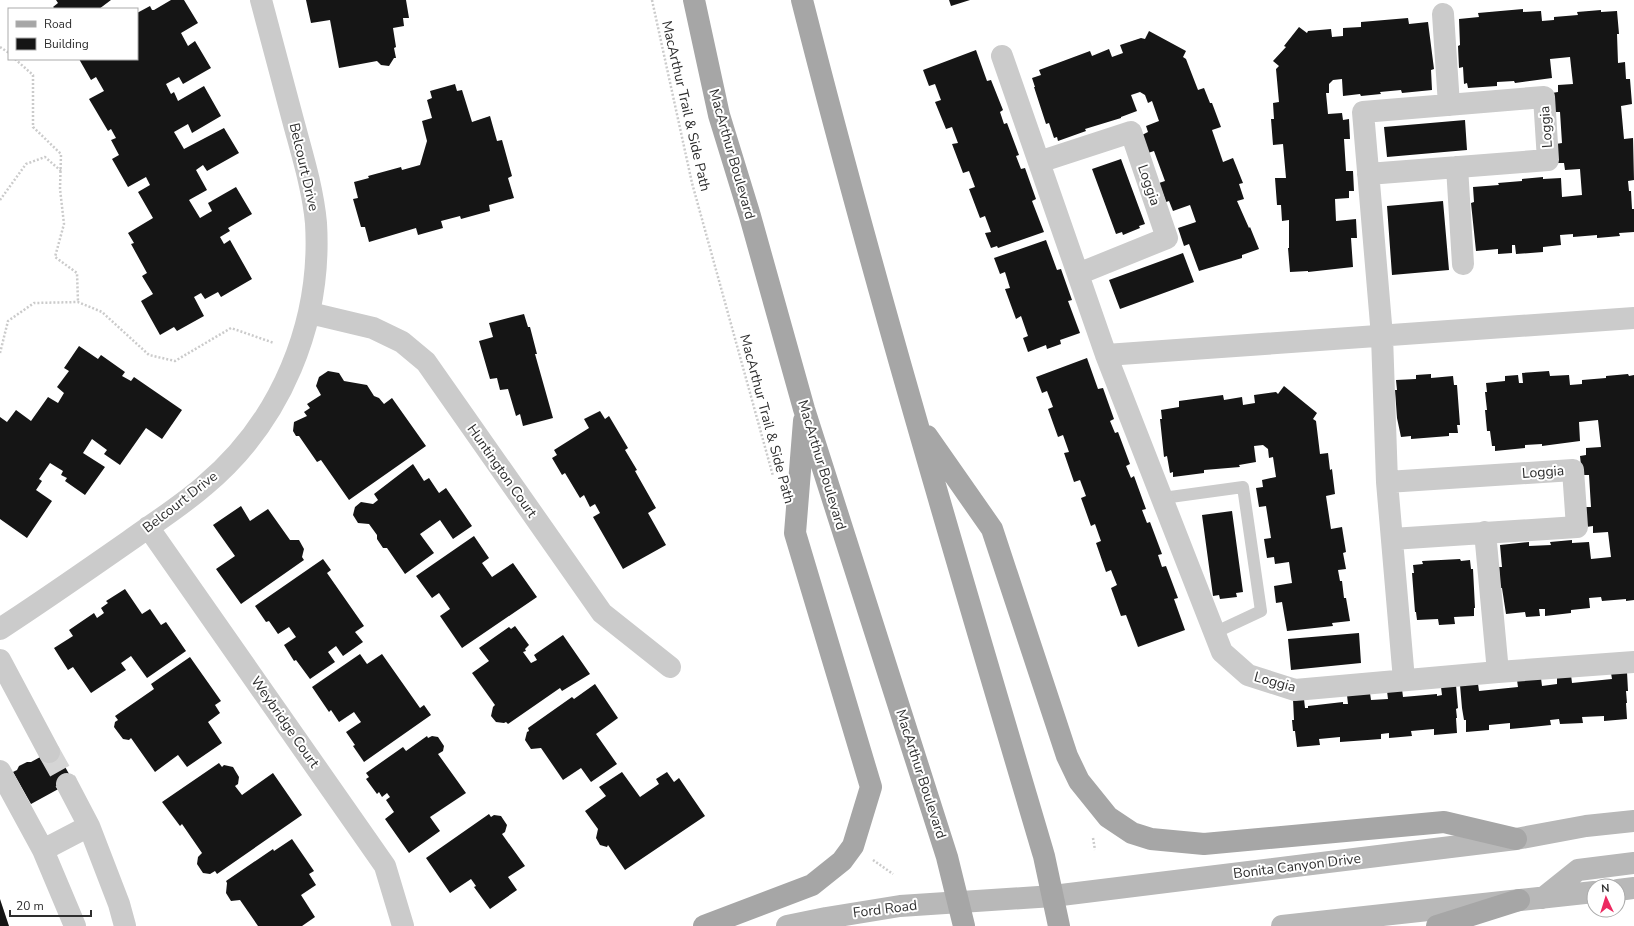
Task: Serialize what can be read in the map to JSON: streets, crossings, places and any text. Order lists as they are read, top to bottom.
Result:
{
  "streets": {
    "main road": ["MacArthur Boulevard", "Bonita Canyon Drive", "Ford Road"],
    "street": [
      "Loggia",
      "Belcourt Drive",
      "Huntington Court",
      "Weybridge Court"
    ],
    "path": ["MacArthur Trail & Side Path"]
  },
  "crossings": [
    ["MacArthur Boulevard", "Bonita Canyon Drive"],
    ["MacArthur Boulevard", "Ford Road"],
    ["Belcourt Drive", "Huntington Court"],
    ["Belcourt Drive", "Weybridge Court"],
    ["Bonita Canyon Drive", "Ford Road"]
  ],
  "legend": ["Road", "Building"],
  "scale_bar": "20 m",
  "north": "top"
}
